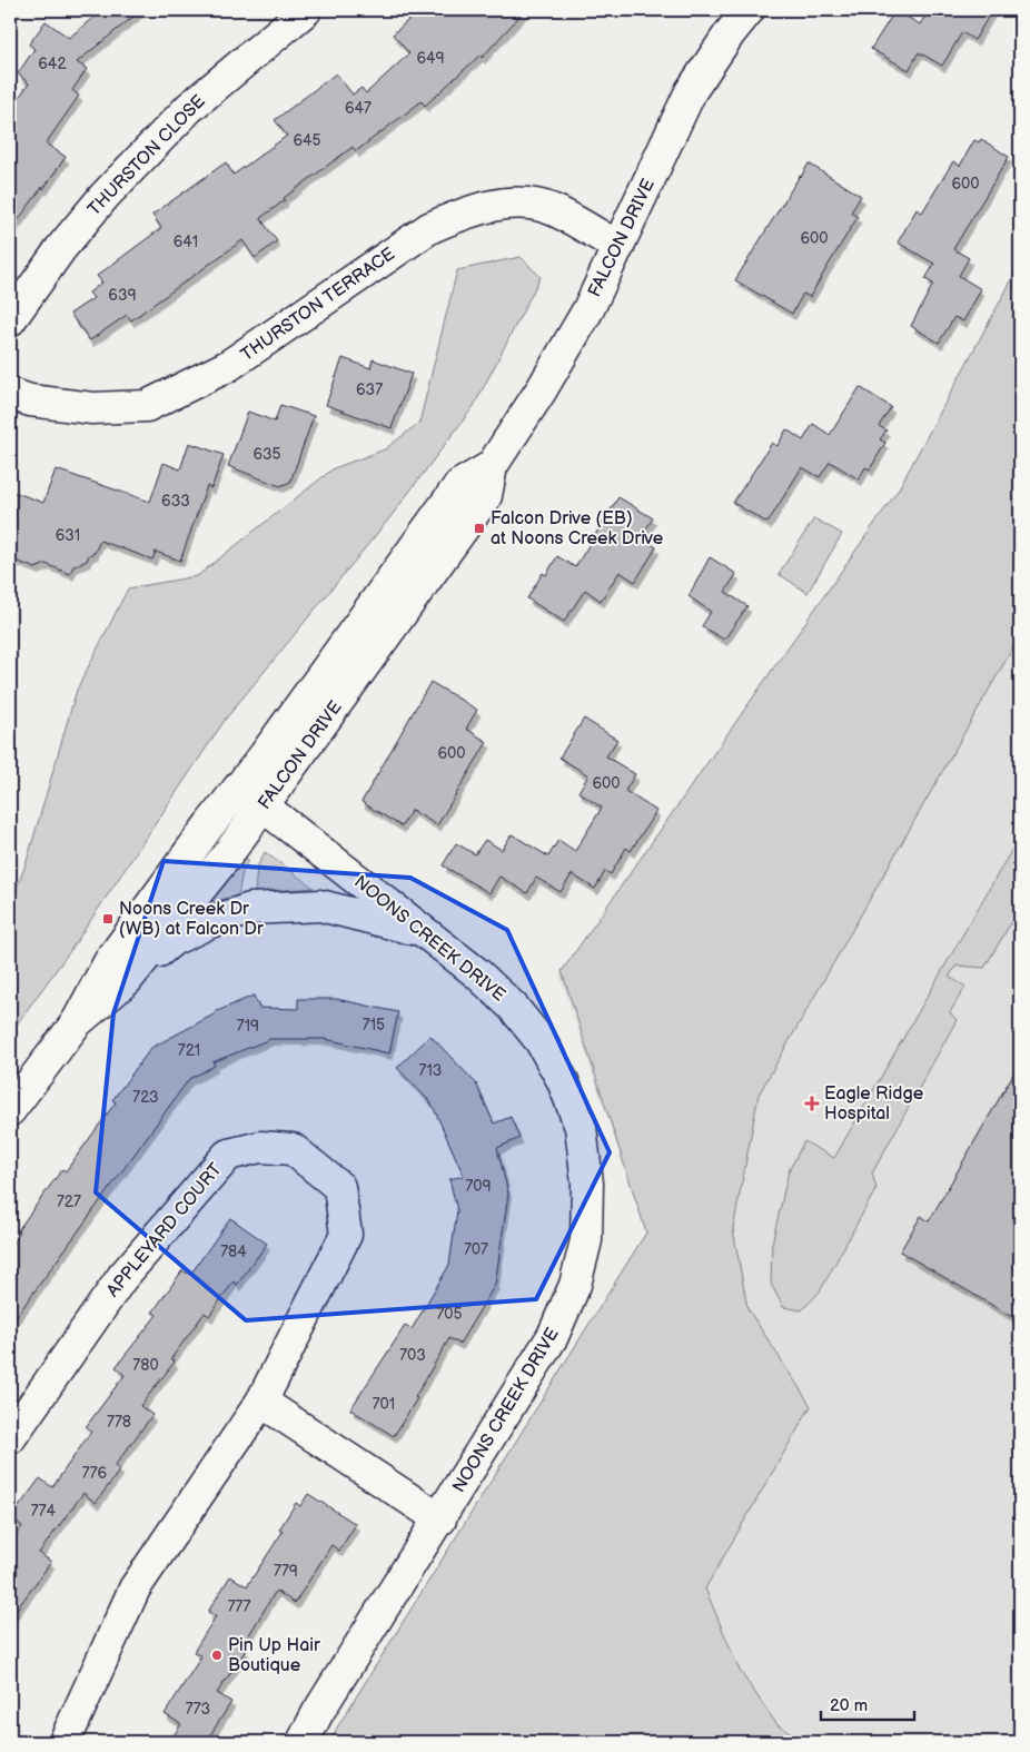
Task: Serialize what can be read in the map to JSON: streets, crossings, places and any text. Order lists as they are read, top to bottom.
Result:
{
  "streets": {
    "street": [
      "THURSTON CLOSE",
      "FALCON DRIVE",
      "THURSTON TERRACE",
      "NOONS CREEK DRIVE",
      "APPLEYARD COURT"
    ]
  },
  "crossings": [
    ["FALCON DRIVE", "THURSTON TERRACE"],
    ["FALCON DRIVE", "NOONS CREEK DRIVE"]
  ],
  "places": {
    "transit": ["Falcon Drive (EB) at Noons Creek Drive", "Noons Creek Dr (WB) at Falcon Dr"],
    "health": ["Eagle Ridge Hospital"],
    "other": ["Pin Up Hair Boutique"]
  },
  "house_numbers": [
    "649",
    "642",
    "647",
    "645",
    "600",
    "600",
    "641",
    "639",
    "637",
    "635",
    "633",
    "631",
    "600",
    "600",
    "715",
    "719",
    "721",
    "713",
    "723",
    "709",
    "727",
    "707",
    "784",
    "705",
    "703",
    "780",
    "701",
    "778",
    "776",
    "774",
    "779",
    "777",
    "773"
  ],
  "scale_bar": "20 m"
}
